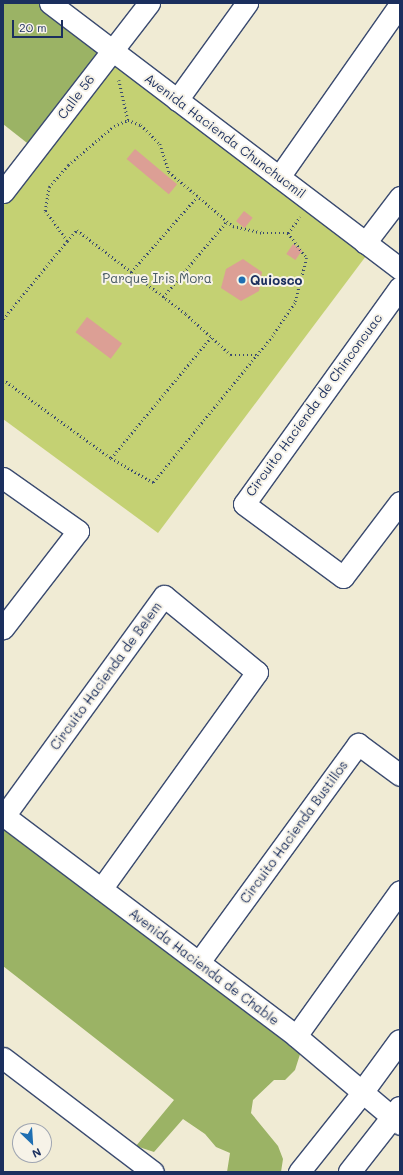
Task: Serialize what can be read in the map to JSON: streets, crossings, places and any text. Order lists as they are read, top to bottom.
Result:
{
  "streets": {
    "street": [
      "Calle 56",
      "Avenida Hacienda Chunchucmil",
      "Circuito Hacienda de Chinconcuac",
      "Circuito Hacienda de Belem",
      "Circuito Hacienda Bustillos",
      "Avenida Hacienda de Chable"
    ]
  },
  "crossings": [
    ["Calle 56", "Avenida Hacienda Chunchucmil"],
    ["Circuito Hacienda de Belem", "Avenida Hacienda de Chable"],
    ["Circuito Hacienda Bustillos", "Avenida Hacienda de Chable"]
  ],
  "parks": ["Parque Iris Mora"],
  "places": ["Quiosco"],
  "scale_bar": "20 m",
  "north": "bottom right"
}
